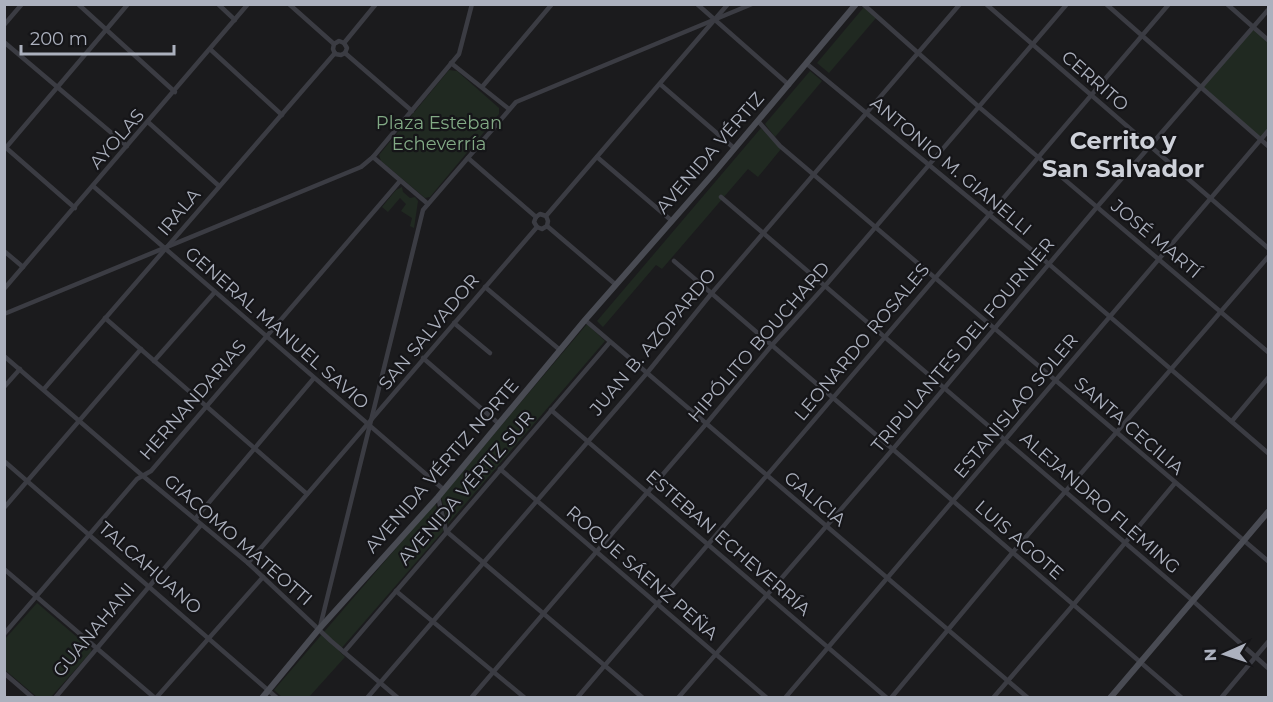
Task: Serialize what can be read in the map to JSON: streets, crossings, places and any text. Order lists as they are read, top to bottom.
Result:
{
  "streets": {
    "street": [
      "CERRITO",
      "AYOLAS",
      "AVENIDA VÉRTIZ",
      "ANTONIO M. GIANELLI",
      "IRALA",
      "JOSÉ MARTÍ",
      "GENERAL MANUEL SAVIO",
      "SAN SALVADOR",
      "JUAN B. AZOPARDO",
      "HIPÓLITO BOUCHARD",
      "LEONARDO ROSALES",
      "TRIPULANTES DEL FOURNIER",
      "HERNANDARIAS",
      "ESTANISLAO SOLER",
      "SANTA CECILIA",
      "AVENIDA VÉRTIZ NORTE",
      "AVENIDA VÉRTIZ SUR",
      "GALICIA",
      "ALEJANDRO FLEMING",
      "GIACOMO MATEOTTI",
      "LUIS AGOTE",
      "ESTEBAN ECHEVERRÍA",
      "TALCAHUANO",
      "ROQUE SÁENZ PEÑA",
      "GUANAHANI"
    ]
  },
  "crossings": [
    ["CERRITO", "HIPÓLITO BOUCHARD"],
    ["CERRITO", "LEONARDO ROSALES"],
    ["CERRITO", "TRIPULANTES DEL FOURNIER"],
    ["CERRITO", "ESTANISLAO SOLER"],
    ["AYOLAS", "GENERAL MANUEL SAVIO"],
    ["AVENIDA VÉRTIZ", "ANTONIO M. GIANELLI"],
    ["AVENIDA VÉRTIZ", "SANTA CECILIA"],
    ["AVENIDA VÉRTIZ", "AVENIDA VÉRTIZ NORTE"],
    ["AVENIDA VÉRTIZ", "GALICIA"],
    ["ANTONIO M. GIANELLI", "JUAN B. AZOPARDO"],
    ["ANTONIO M. GIANELLI", "HIPÓLITO BOUCHARD"],
    ["ANTONIO M. GIANELLI", "LEONARDO ROSALES"],
    ["ANTONIO M. GIANELLI", "TRIPULANTES DEL FOURNIER"],
    ["ANTONIO M. GIANELLI", "ESTANISLAO SOLER"],
    ["IRALA", "GENERAL MANUEL SAVIO"],
    ["IRALA", "GIACOMO MATEOTTI"],
    ["JOSÉ MARTÍ", "JUAN B. AZOPARDO"],
    ["JOSÉ MARTÍ", "HIPÓLITO BOUCHARD"],
    ["JOSÉ MARTÍ", "LEONARDO ROSALES"],
    ["JOSÉ MARTÍ", "TRIPULANTES DEL FOURNIER"],
    ["JOSÉ MARTÍ", "ESTANISLAO SOLER"],
    ["GENERAL MANUEL SAVIO", "SAN SALVADOR"],
    ["GENERAL MANUEL SAVIO", "HERNANDARIAS"],
    ["GENERAL MANUEL SAVIO", "AVENIDA VÉRTIZ NORTE"],
    ["SAN SALVADOR", "GIACOMO MATEOTTI"],
    ["JUAN B. AZOPARDO", "SANTA CECILIA"],
    ["JUAN B. AZOPARDO", "GALICIA"],
    ["JUAN B. AZOPARDO", "ALEJANDRO FLEMING"],
    ["JUAN B. AZOPARDO", "GIACOMO MATEOTTI"],
    ["JUAN B. AZOPARDO", "LUIS AGOTE"],
    ["JUAN B. AZOPARDO", "ESTEBAN ECHEVERRÍA"],
    ["JUAN B. AZOPARDO", "ROQUE SÁENZ PEÑA"],
    ["HIPÓLITO BOUCHARD", "SANTA CECILIA"],
    ["HIPÓLITO BOUCHARD", "GALICIA"],
    ["HIPÓLITO BOUCHARD", "ALEJANDRO FLEMING"],
    ["HIPÓLITO BOUCHARD", "LUIS AGOTE"],
    ["HIPÓLITO BOUCHARD", "ESTEBAN ECHEVERRÍA"],
    ["HIPÓLITO BOUCHARD", "ROQUE SÁENZ PEÑA"],
    ["LEONARDO ROSALES", "SANTA CECILIA"],
    ["LEONARDO ROSALES", "GALICIA"],
    ["LEONARDO ROSALES", "ALEJANDRO FLEMING"],
    ["LEONARDO ROSALES", "LUIS AGOTE"],
    ["LEONARDO ROSALES", "ESTEBAN ECHEVERRÍA"],
    ["LEONARDO ROSALES", "ROQUE SÁENZ PEÑA"],
    ["TRIPULANTES DEL FOURNIER", "SANTA CECILIA"],
    ["TRIPULANTES DEL FOURNIER", "GALICIA"],
    ["TRIPULANTES DEL FOURNIER", "ALEJANDRO FLEMING"],
    ["TRIPULANTES DEL FOURNIER", "LUIS AGOTE"],
    ["TRIPULANTES DEL FOURNIER", "ESTEBAN ECHEVERRÍA"],
    ["TRIPULANTES DEL FOURNIER", "ROQUE SÁENZ PEÑA"],
    ["HERNANDARIAS", "GIACOMO MATEOTTI"],
    ["HERNANDARIAS", "TALCAHUANO"],
    ["ESTANISLAO SOLER", "SANTA CECILIA"],
    ["ESTANISLAO SOLER", "GALICIA"],
    ["ESTANISLAO SOLER", "ALEJANDRO FLEMING"],
    ["ESTANISLAO SOLER", "LUIS AGOTE"],
    ["ESTANISLAO SOLER", "ESTEBAN ECHEVERRÍA"],
    ["AVENIDA VÉRTIZ NORTE", "GALICIA"],
    ["AVENIDA VÉRTIZ NORTE", "GIACOMO MATEOTTI"],
    ["AVENIDA VÉRTIZ SUR", "GALICIA"],
    ["AVENIDA VÉRTIZ SUR", "GIACOMO MATEOTTI"],
    ["AVENIDA VÉRTIZ SUR", "ESTEBAN ECHEVERRÍA"],
    ["AVENIDA VÉRTIZ SUR", "ROQUE SÁENZ PEÑA"],
    ["GIACOMO MATEOTTI", "GUANAHANI"],
    ["TALCAHUANO", "GUANAHANI"]
  ],
  "districts": ["Cerrito y San Salvador"],
  "parks": ["Plaza Esteban Echeverría"],
  "scale_bar": "200 m",
  "north": "left"
}
